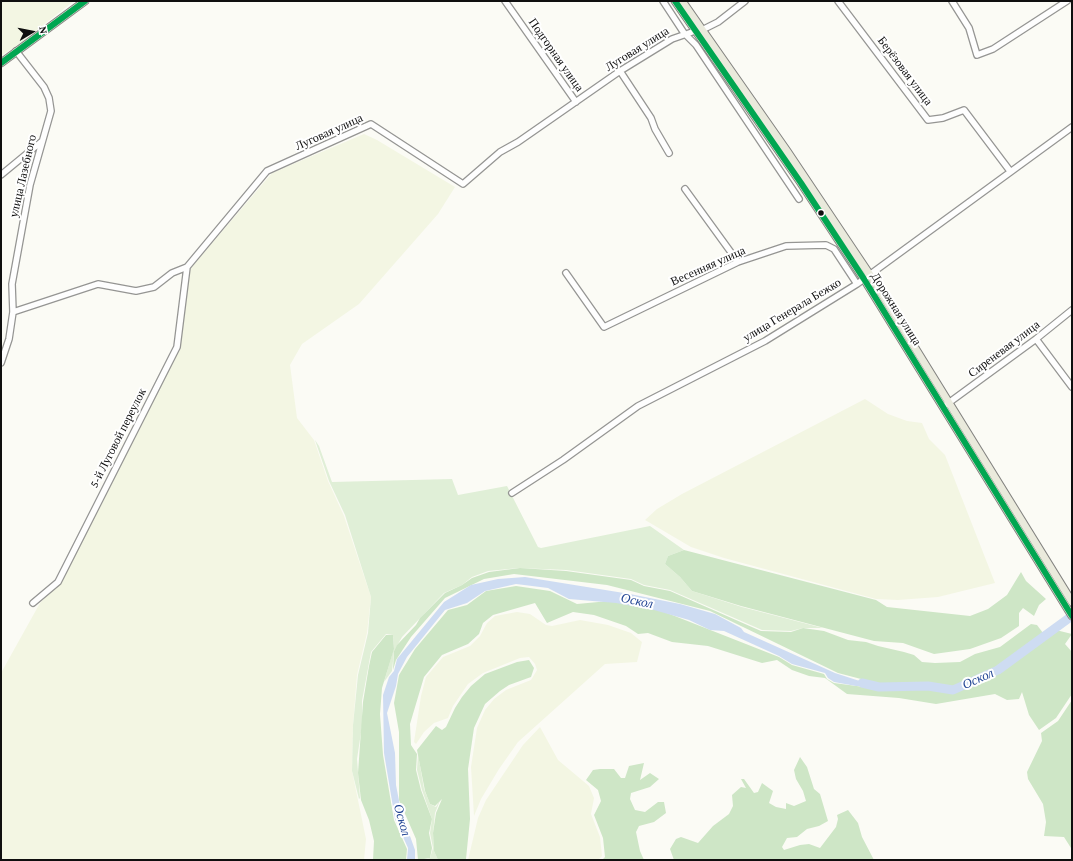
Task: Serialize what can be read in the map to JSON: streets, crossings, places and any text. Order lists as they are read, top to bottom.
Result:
{
  "streets": {
    "main road": ["Дорожная улица"],
    "street": [
      "Луговая улица",
      "Подгорная улица",
      "Берёзовая улица",
      "улица Лазебного",
      "Весенняя улица",
      "улица Генерала Бежко",
      "Сиреневая улица",
      "5-й Луговой переулок"
    ]
  },
  "crossings": [
    ["Луговая улица", "Подгорная улица"],
    ["Луговая улица", "улица Лазебного"],
    ["Луговая улица", "Дорожная улица"],
    ["Луговая улица", "5-й Луговой переулок"],
    ["Берёзовая улица", "улица Генерала Бежко"],
    ["Весенняя улица", "улица Генерала Бежко"],
    ["Дорожная улица", "улица Генерала Бежко"],
    ["Дорожная улица", "Сиреневая улица"]
  ],
  "water": ["Оскол"],
  "north": "right"
}
